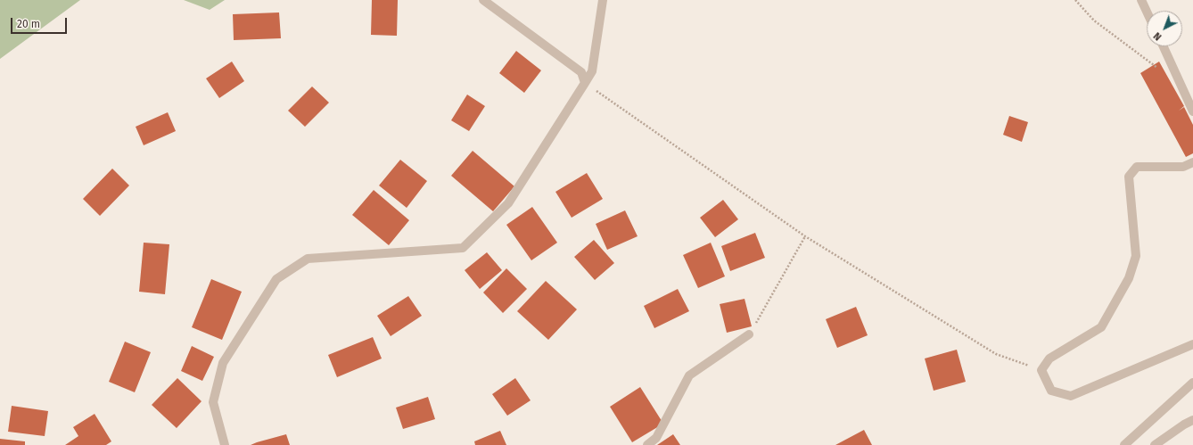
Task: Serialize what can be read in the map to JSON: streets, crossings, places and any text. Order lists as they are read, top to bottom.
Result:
{
  "scale_bar": "20 m",
  "north": "bottom left"
}
